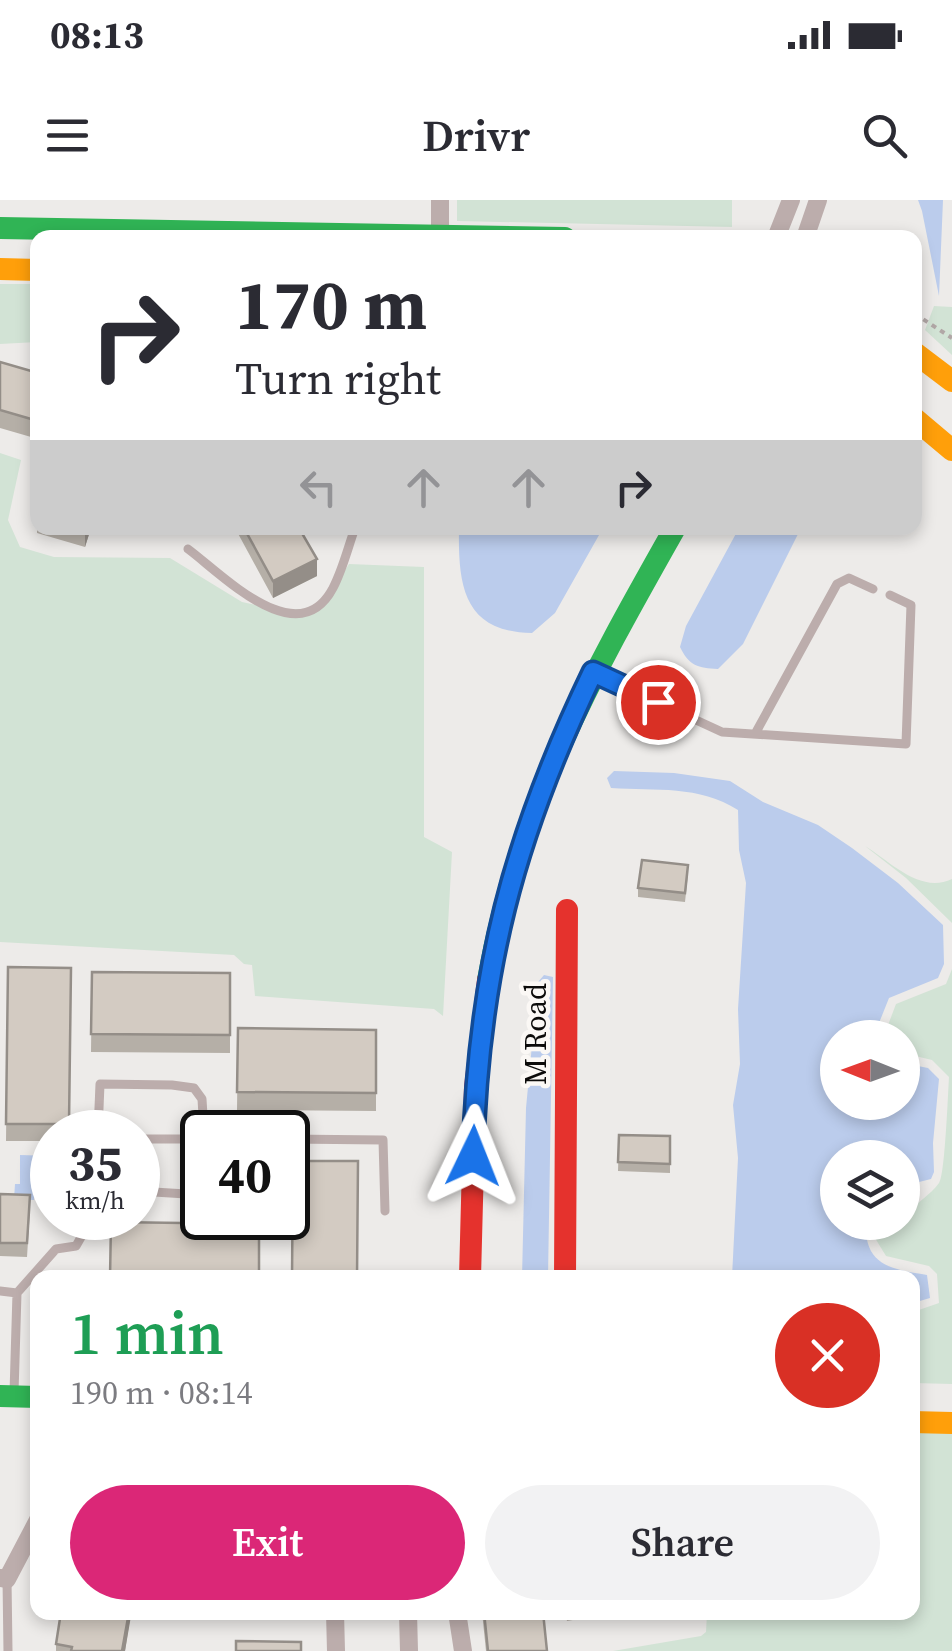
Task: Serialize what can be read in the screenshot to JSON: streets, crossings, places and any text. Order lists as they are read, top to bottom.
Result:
{
  "streets": {
    "street": ["M Road"]
  },
  "north": "left",
  "page": {
    "status": "08:13",
    "header": "Drivr",
    "turn": ["170 m", "Turn right"],
    "speed": "35 km/h",
    "limit": "40",
    "heading": ["1 min", "190 m · 08:14"],
    "buttons": ["Exit", "Share"]
  }
}
